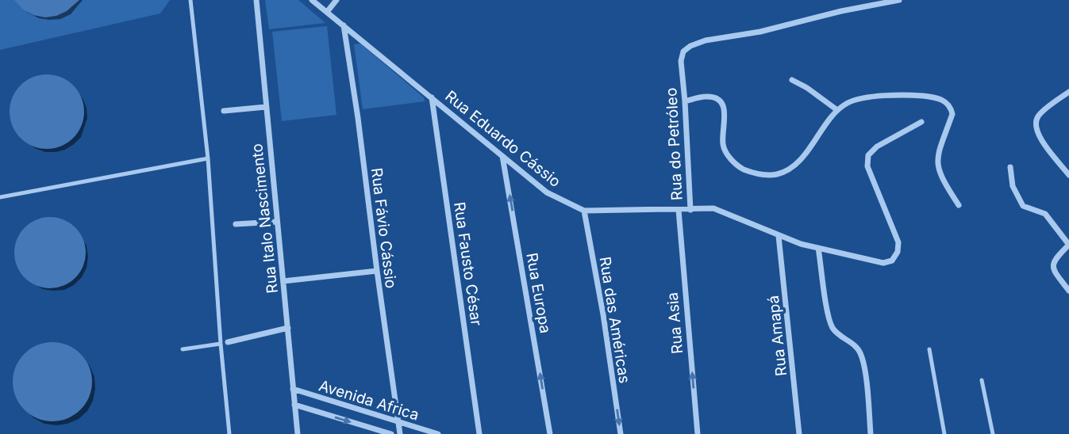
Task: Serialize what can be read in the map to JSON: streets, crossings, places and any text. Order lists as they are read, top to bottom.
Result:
{
  "streets": {
    "street": [
      "Rua Eduardo Cássio",
      "Rua do Petróleo",
      "Rua Italo Nascimento",
      "Rua Fávio Cássio",
      "Rua Fausto César",
      "Rua Europa",
      "Rua das Américas",
      "Rua Asia",
      "Rua Amapá",
      "Avenida Africa"
    ]
  },
  "crossings": [
    ["Rua Eduardo Cássio", "Rua do Petróleo"],
    ["Rua Eduardo Cássio", "Rua Fávio Cássio"],
    ["Rua Eduardo Cássio", "Rua Fausto César"],
    ["Rua Eduardo Cássio", "Rua Europa"],
    ["Rua Eduardo Cássio", "Rua das Américas"],
    ["Rua Eduardo Cássio", "Rua Asia"],
    ["Rua Eduardo Cássio", "Rua Amapá"],
    ["Rua Italo Nascimento", "Avenida Africa"],
    ["Rua Fávio Cássio", "Avenida Africa"]
  ],
  "one_way": ["Rua Europa", "Rua das Américas", "Rua Asia"]
}
